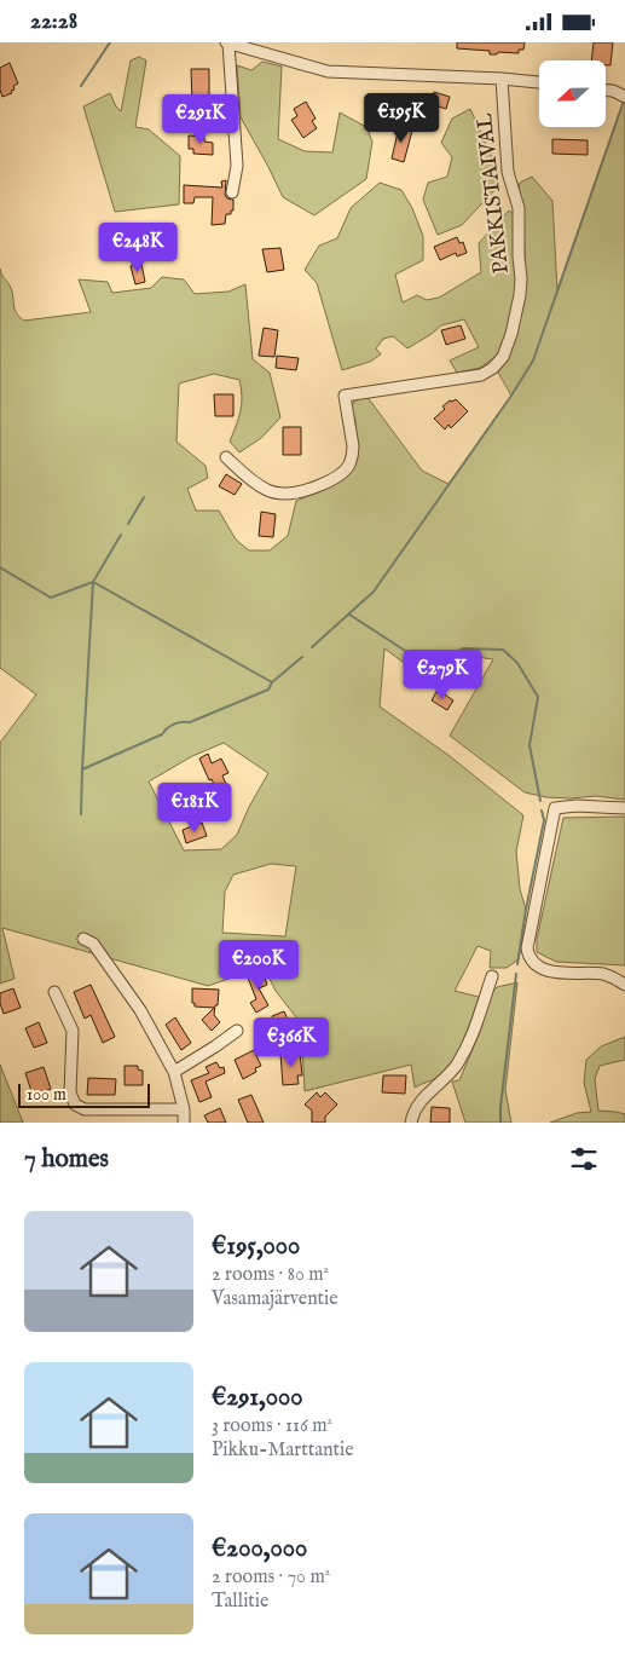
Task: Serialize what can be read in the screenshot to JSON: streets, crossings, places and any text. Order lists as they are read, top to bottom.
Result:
{
  "streets": {
    "street": ["PAKKISTAIVAL"]
  },
  "scale_bar": "100 m",
  "north": "left",
  "page": {
    "status": "22:28",
    "price": [
      "€195K",
      "€291K",
      "€248K",
      "€279K",
      "€181K",
      "€200K",
      "€366K"
    ],
    "scale": "100 m",
    "heading": "7 homes",
    "list": [
      {
        "name": "€195,000",
        "note": "2 rooms · 80 m² · Vasamajärventie"
      },
      {
        "name": "€291,000",
        "note": "3 rooms · 116 m² · Pikku-Marttantie"
      },
      {
        "name": "€200,000",
        "note": "2 rooms · 70 m² · Tallitie"
      }
    ]
  }
}
